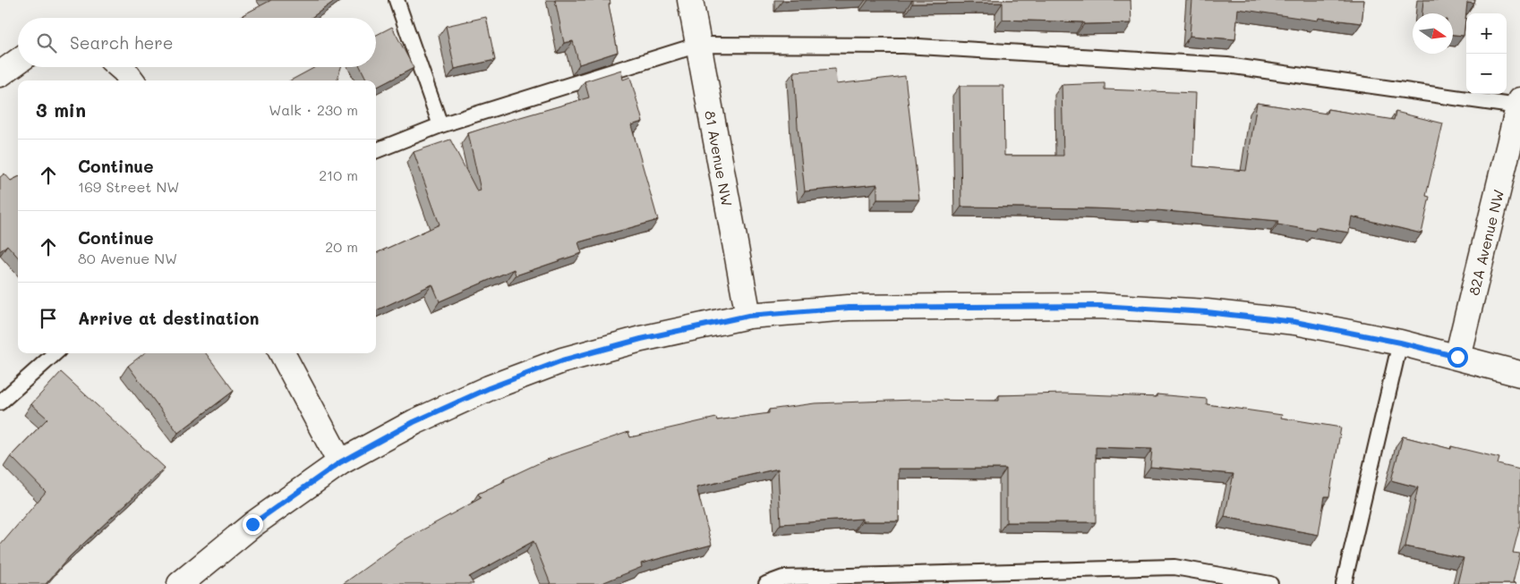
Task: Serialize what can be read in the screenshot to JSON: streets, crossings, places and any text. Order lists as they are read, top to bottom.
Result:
{
  "streets": {
    "street": ["81 Avenue NW", "82A Avenue NW"]
  },
  "north": "right",
  "page": {
    "map_buttons": ["+", "−"],
    "search": "Search here",
    "heading": ["3 min", "Walk · 230 m"],
    "list": [
      ["Continue", "169 Street NW", "210 m"],
      ["Continue", "80 Avenue NW", "20 m"],
      "Arrive at destination"
    ]
  }
}
